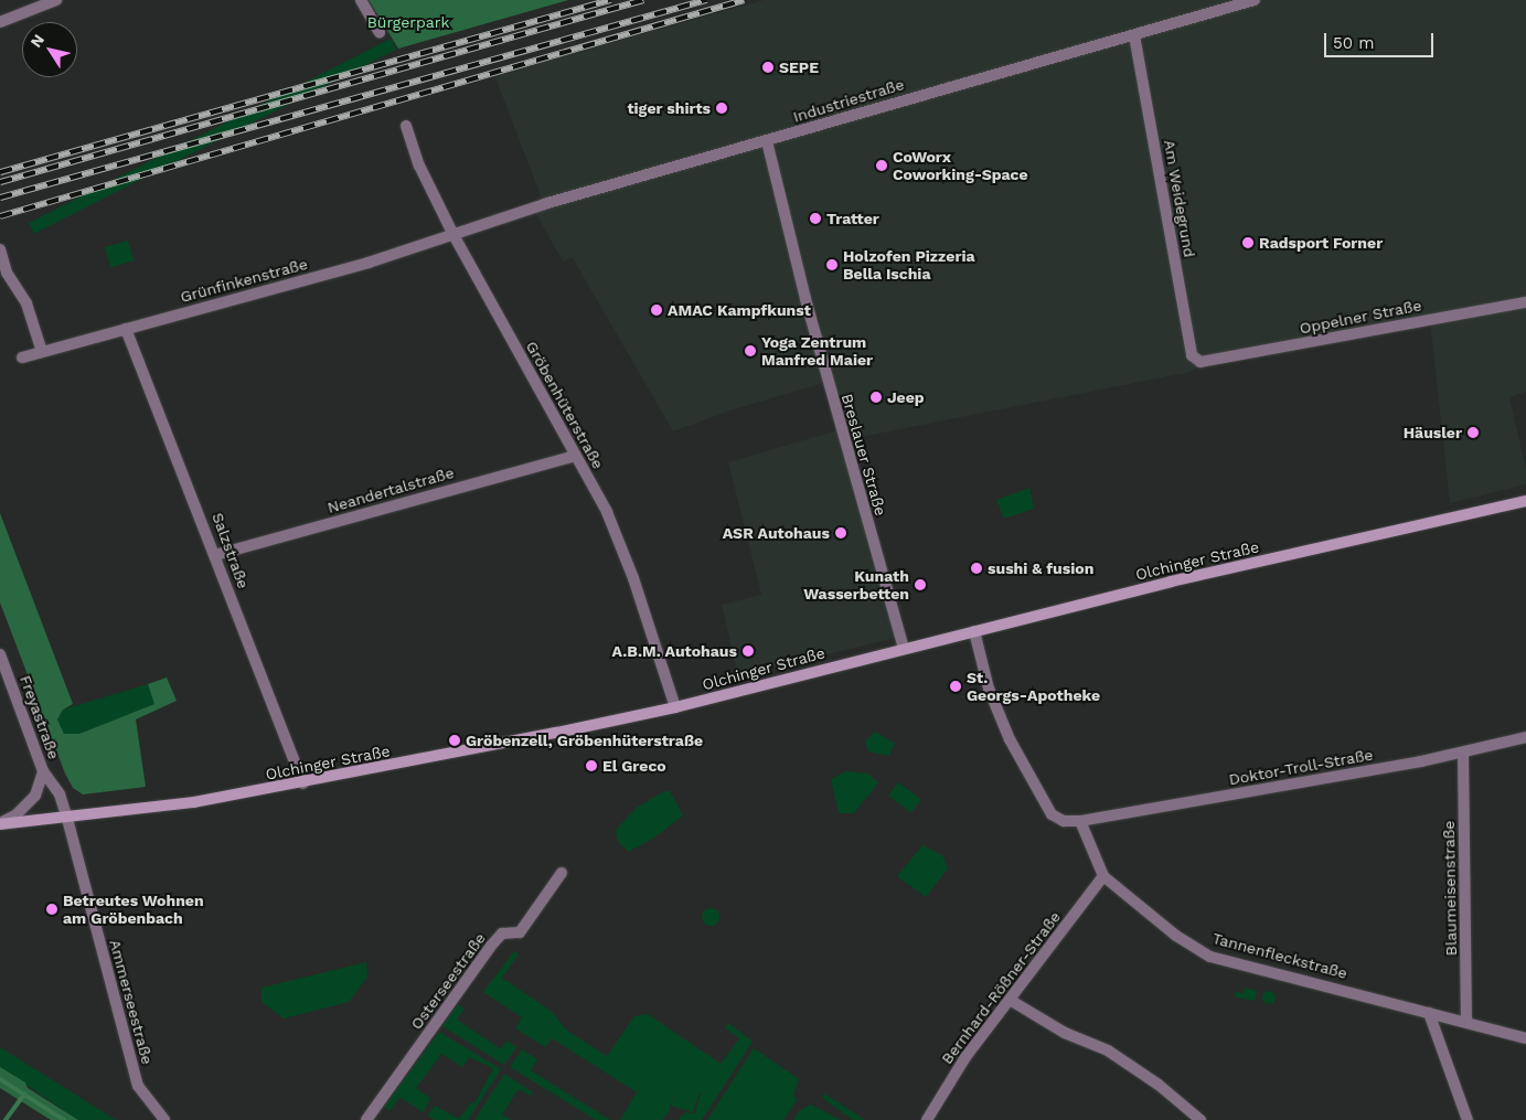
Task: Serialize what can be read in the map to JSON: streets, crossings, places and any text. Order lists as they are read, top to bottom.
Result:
{
  "streets": {
    "main road": ["Olchinger Straße"],
    "street": [
      "Industriestraße",
      "Am Weidegrund",
      "Grünfinkenstraße",
      "Oppelner Straße",
      "Gröbenhüterstraße",
      "Breslauer Straße",
      "Neandertalstraße",
      "Salzstraße",
      "Freyastraße",
      "Doktor-Troll-Straße",
      "Blaumeisenstraße",
      "Tannenfleckstraße",
      "Osterseestraße",
      "Bernhard-Rößner-Straße",
      "Ammerseestraße"
    ]
  },
  "crossings": [
    ["Industriestraße", "Am Weidegrund"],
    ["Industriestraße", "Grünfinkenstraße"],
    ["Industriestraße", "Gröbenhüterstraße"],
    ["Industriestraße", "Breslauer Straße"],
    ["Am Weidegrund", "Oppelner Straße"],
    ["Grünfinkenstraße", "Gröbenhüterstraße"],
    ["Grünfinkenstraße", "Salzstraße"],
    ["Gröbenhüterstraße", "Neandertalstraße"],
    ["Gröbenhüterstraße", "Olchinger Straße"],
    ["Breslauer Straße", "Olchinger Straße"],
    ["Neandertalstraße", "Salzstraße"],
    ["Salzstraße", "Olchinger Straße"],
    ["Olchinger Straße", "Freyastraße"],
    ["Olchinger Straße", "Ammerseestraße"],
    ["Freyastraße", "Ammerseestraße"],
    ["Doktor-Troll-Straße", "Blaumeisenstraße"],
    ["Doktor-Troll-Straße", "Tannenfleckstraße"],
    ["Blaumeisenstraße", "Tannenfleckstraße"],
    ["Tannenfleckstraße", "Bernhard-Rößner-Straße"]
  ],
  "parks": ["Bürgerpark"],
  "places": [
    "SEPE",
    "tiger shirts",
    "CoWorx Coworking-Space",
    "Tratter",
    "Radsport Forner",
    "Holzofen Pizzeria Bella Ischia",
    "AMAC Kampfkunst",
    "Yoga Zentrum Manfred Maier",
    "Jeep",
    "Häusler",
    "ASR Autohaus",
    "sushi & fusion",
    "Kunath Wasserbetten",
    "A.B.M. Autohaus",
    "St. Georgs-Apotheke",
    "Gröbenzell, Gröbenhüterstraße",
    "El Greco",
    "Betreutes Wohnen am Gröbenbach"
  ],
  "scale_bar": "50 m",
  "north": "top left"
}
